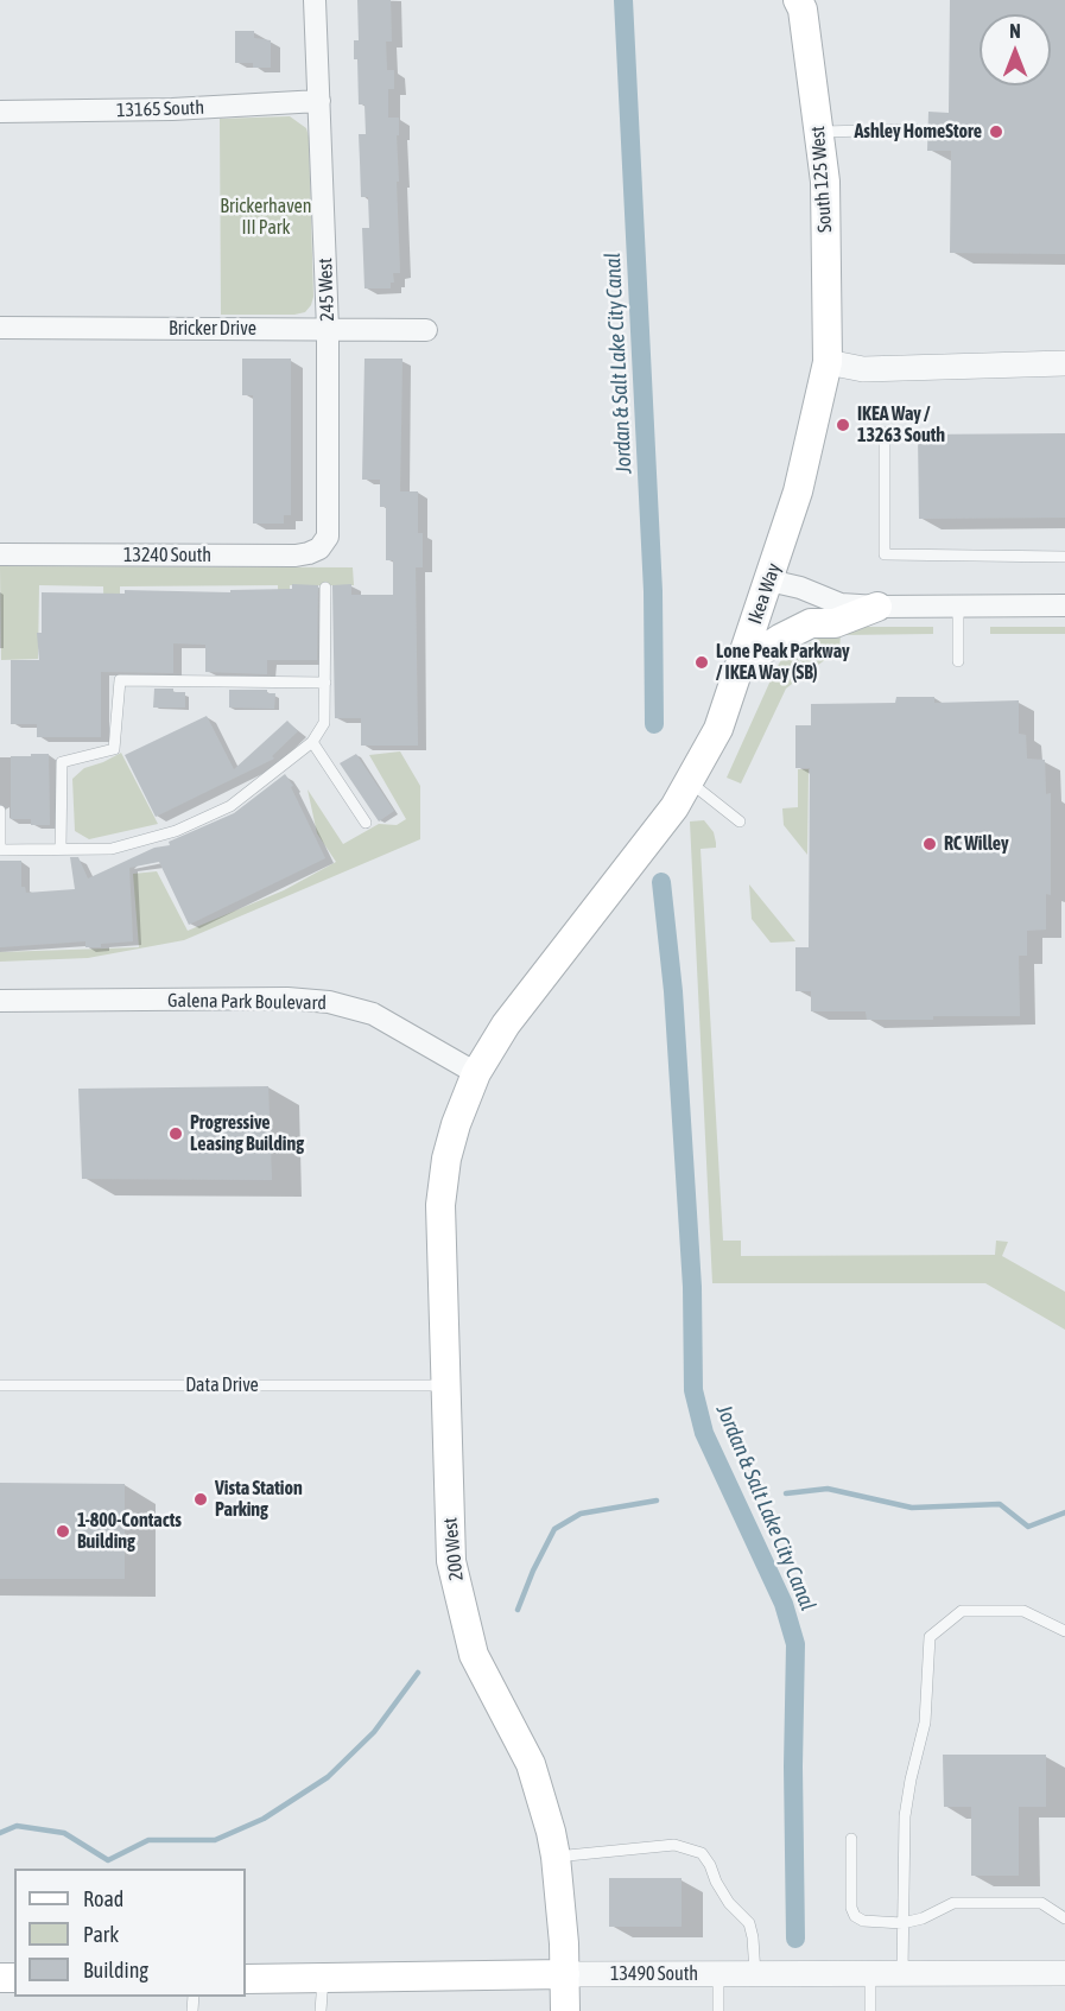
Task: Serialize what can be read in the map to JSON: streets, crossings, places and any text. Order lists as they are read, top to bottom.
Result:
{
  "streets": {
    "main road": [
      "South 125 West",
      "Ikea Way",
      "200 West",
      "13490 South"
    ],
    "street": [
      "13165 South",
      "245 West",
      "Bricker Drive",
      "13240 South",
      "Galena Park Boulevard"
    ],
    "lane": ["Data Drive"]
  },
  "crossings": [
    ["13165 South", "245 West"],
    ["South 125 West", "Ikea Way"],
    ["245 West", "Bricker Drive"],
    ["245 West", "13240 South"],
    ["Ikea Way", "Galena Park Boulevard"],
    ["Ikea Way", "200 West"],
    ["Galena Park Boulevard", "200 West"],
    ["Data Drive", "200 West"],
    ["200 West", "13490 South"]
  ],
  "water": ["Jordan & Salt Lake City Canal"],
  "parks": ["Brickerhaven III Park"],
  "places": [
    "Ashley HomeStore",
    "IKEA Way / 13263 South",
    "Lone Peak Parkway / IKEA Way (SB)",
    "RC Willey",
    "Progressive Leasing Building",
    "Vista Station Parking",
    "1-800-Contacts Building"
  ],
  "legend": ["Road", "Park", "Building"],
  "north": "top"
}
